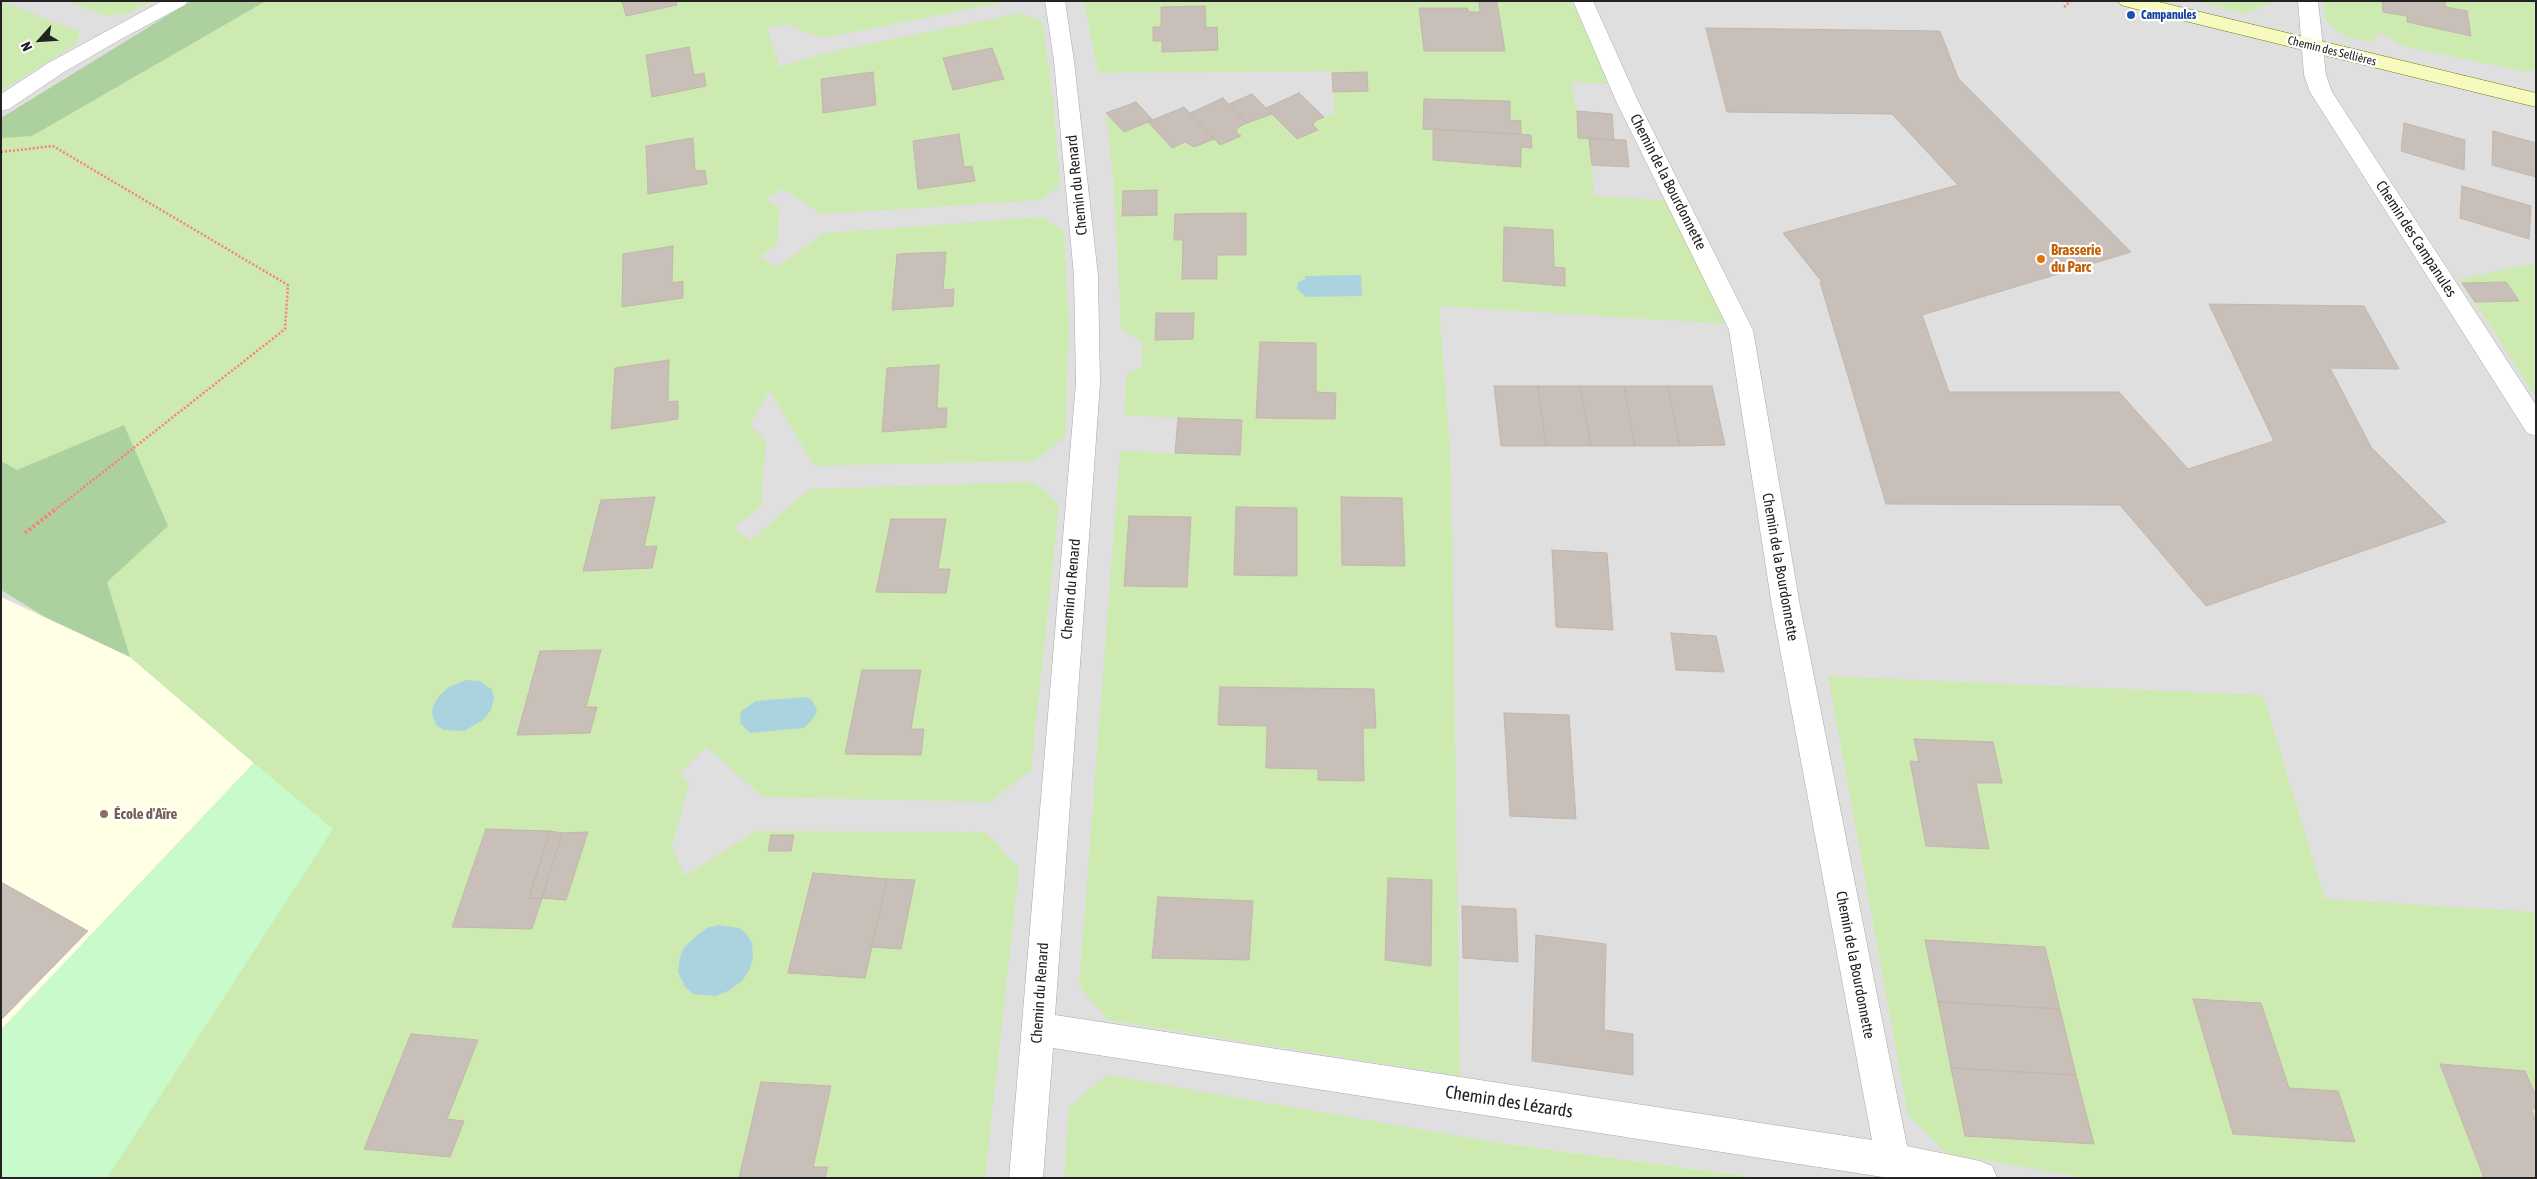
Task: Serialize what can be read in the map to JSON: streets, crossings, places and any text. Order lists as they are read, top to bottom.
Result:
{
  "streets": {
    "street": [
      "Chemin des Sellières",
      "Chemin de la Bourdonnette",
      "Chemin du Renard",
      "Chemin des Campanules",
      "Chemin des Lézards"
    ]
  },
  "crossings": [
    ["Chemin des Sellières", "Chemin des Campanules"],
    ["Chemin de la Bourdonnette", "Chemin des Lézards"],
    ["Chemin du Renard", "Chemin des Lézards"]
  ],
  "places": ["Campanules", "Brasserie du Parc", "École d'Aïre"],
  "north": "bottom left"
}
